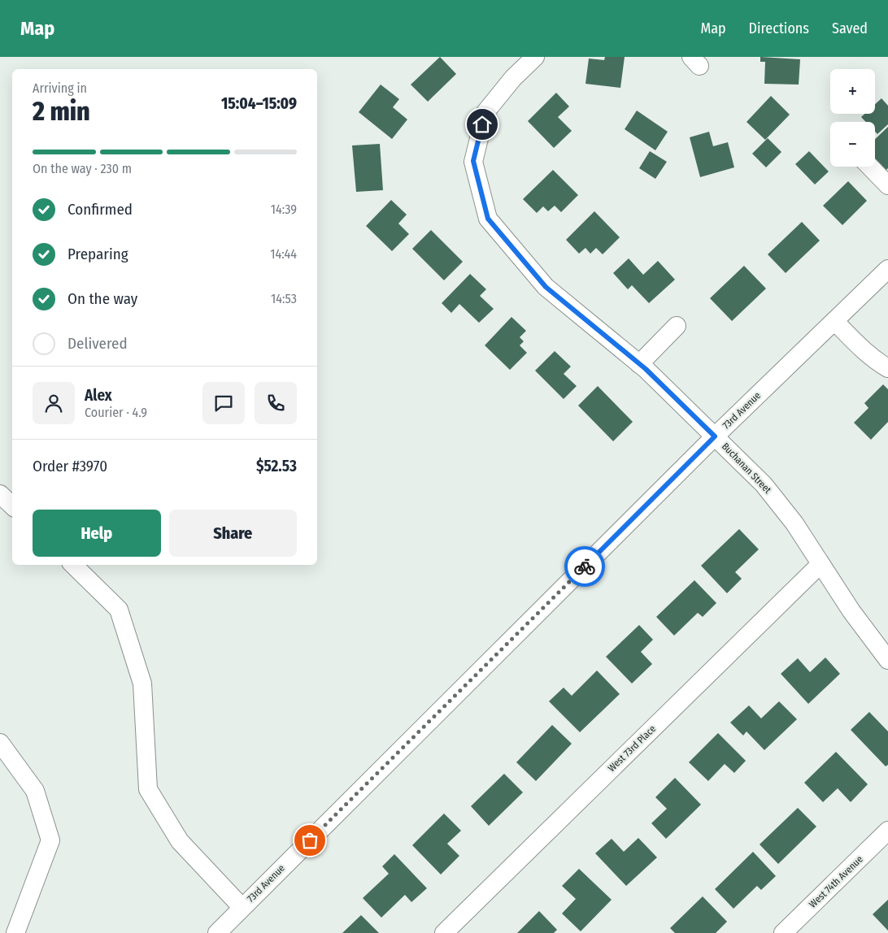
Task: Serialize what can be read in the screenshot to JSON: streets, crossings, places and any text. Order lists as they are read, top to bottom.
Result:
{
  "streets": {
    "street": [
      "73rd Avenue",
      "Buchanan Street",
      "West 73rd Place",
      "West 74th Avenue"
    ]
  },
  "crossings": [
    ["73rd Avenue", "Buchanan Street"],
    ["Buchanan Street", "West 73rd Place"]
  ],
  "page": {
    "header": "Map",
    "nav": ["Map", "Directions", "Saved"],
    "map_buttons": ["+", "−"],
    "heading": ["2 min", "Arriving in", "15:04–15:09"],
    "panel": [
      "Alex",
      "Courier · 4.9",
      "Order #3970",
      "$52.53"
    ],
    "bar": "On the way · 230 m",
    "list": [
      ["Confirmed", "14:39"],
      ["Preparing", "14:44"],
      ["On the way", "14:53"],
      "Delivered"
    ],
    "buttons": ["Help", "Share"]
  }
}
